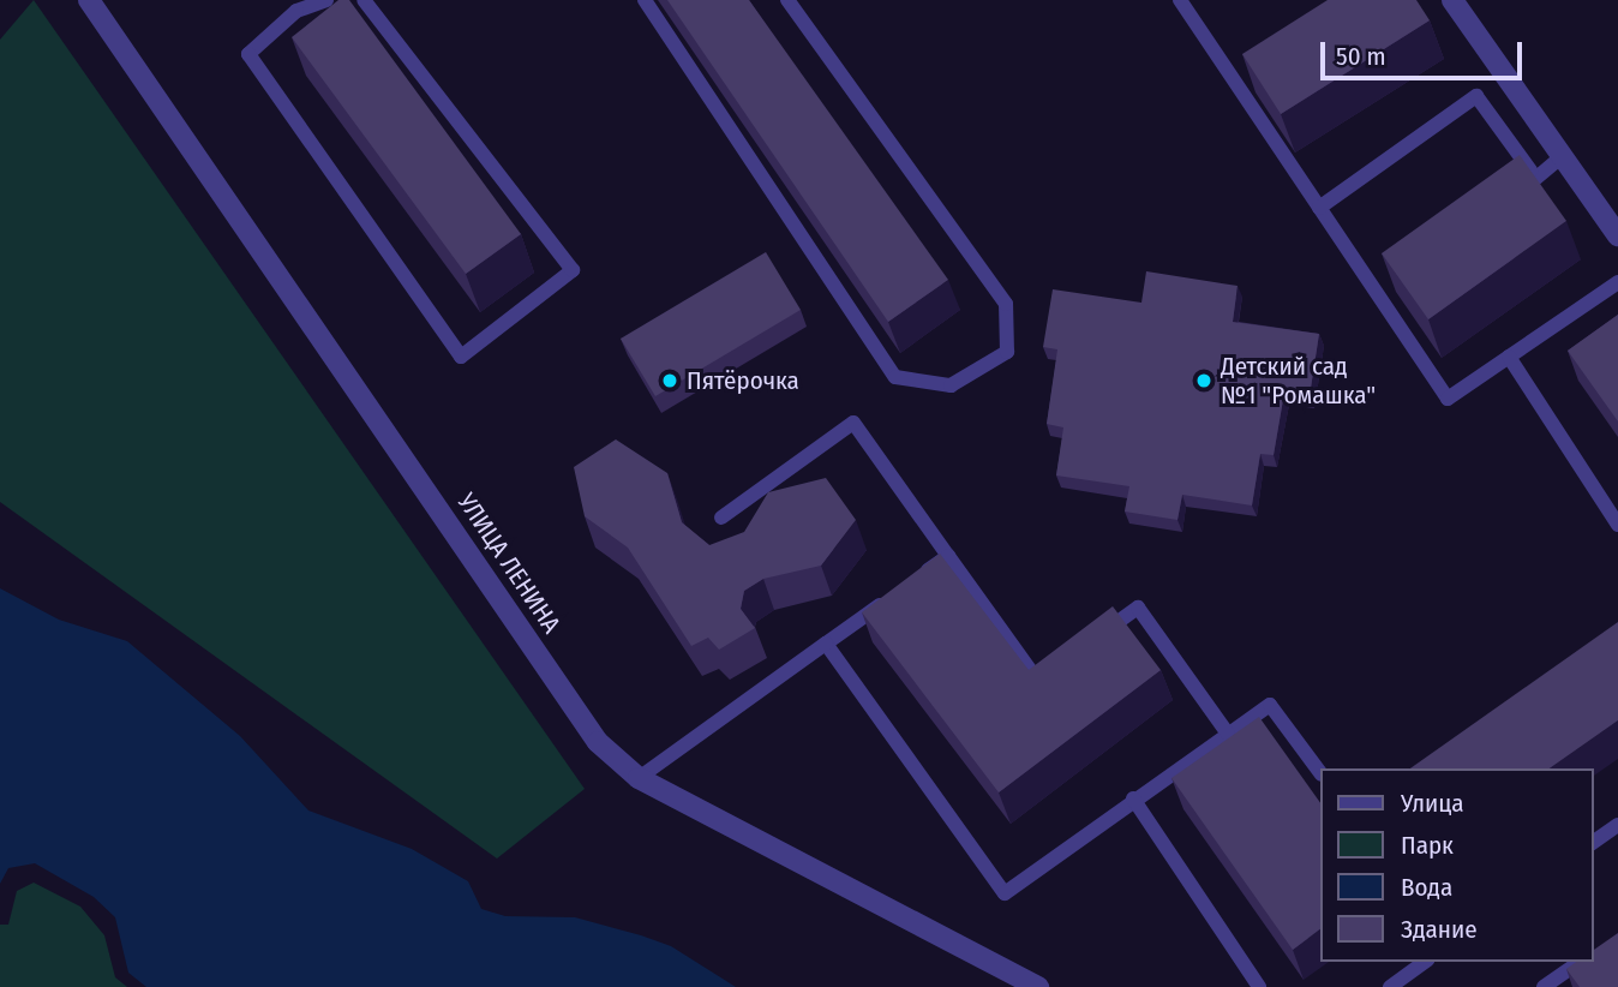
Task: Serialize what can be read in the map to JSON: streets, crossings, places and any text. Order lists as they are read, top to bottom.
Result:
{
  "streets": {
    "street": ["УЛИЦА ЛЕНИНА"]
  },
  "places": ["Пятёрочка", "Детский сад №1 \"Ромашка\""],
  "legend": [
    "Улица",
    "Парк",
    "Вода",
    "Здание"
  ],
  "scale_bar": "50 m"
}
